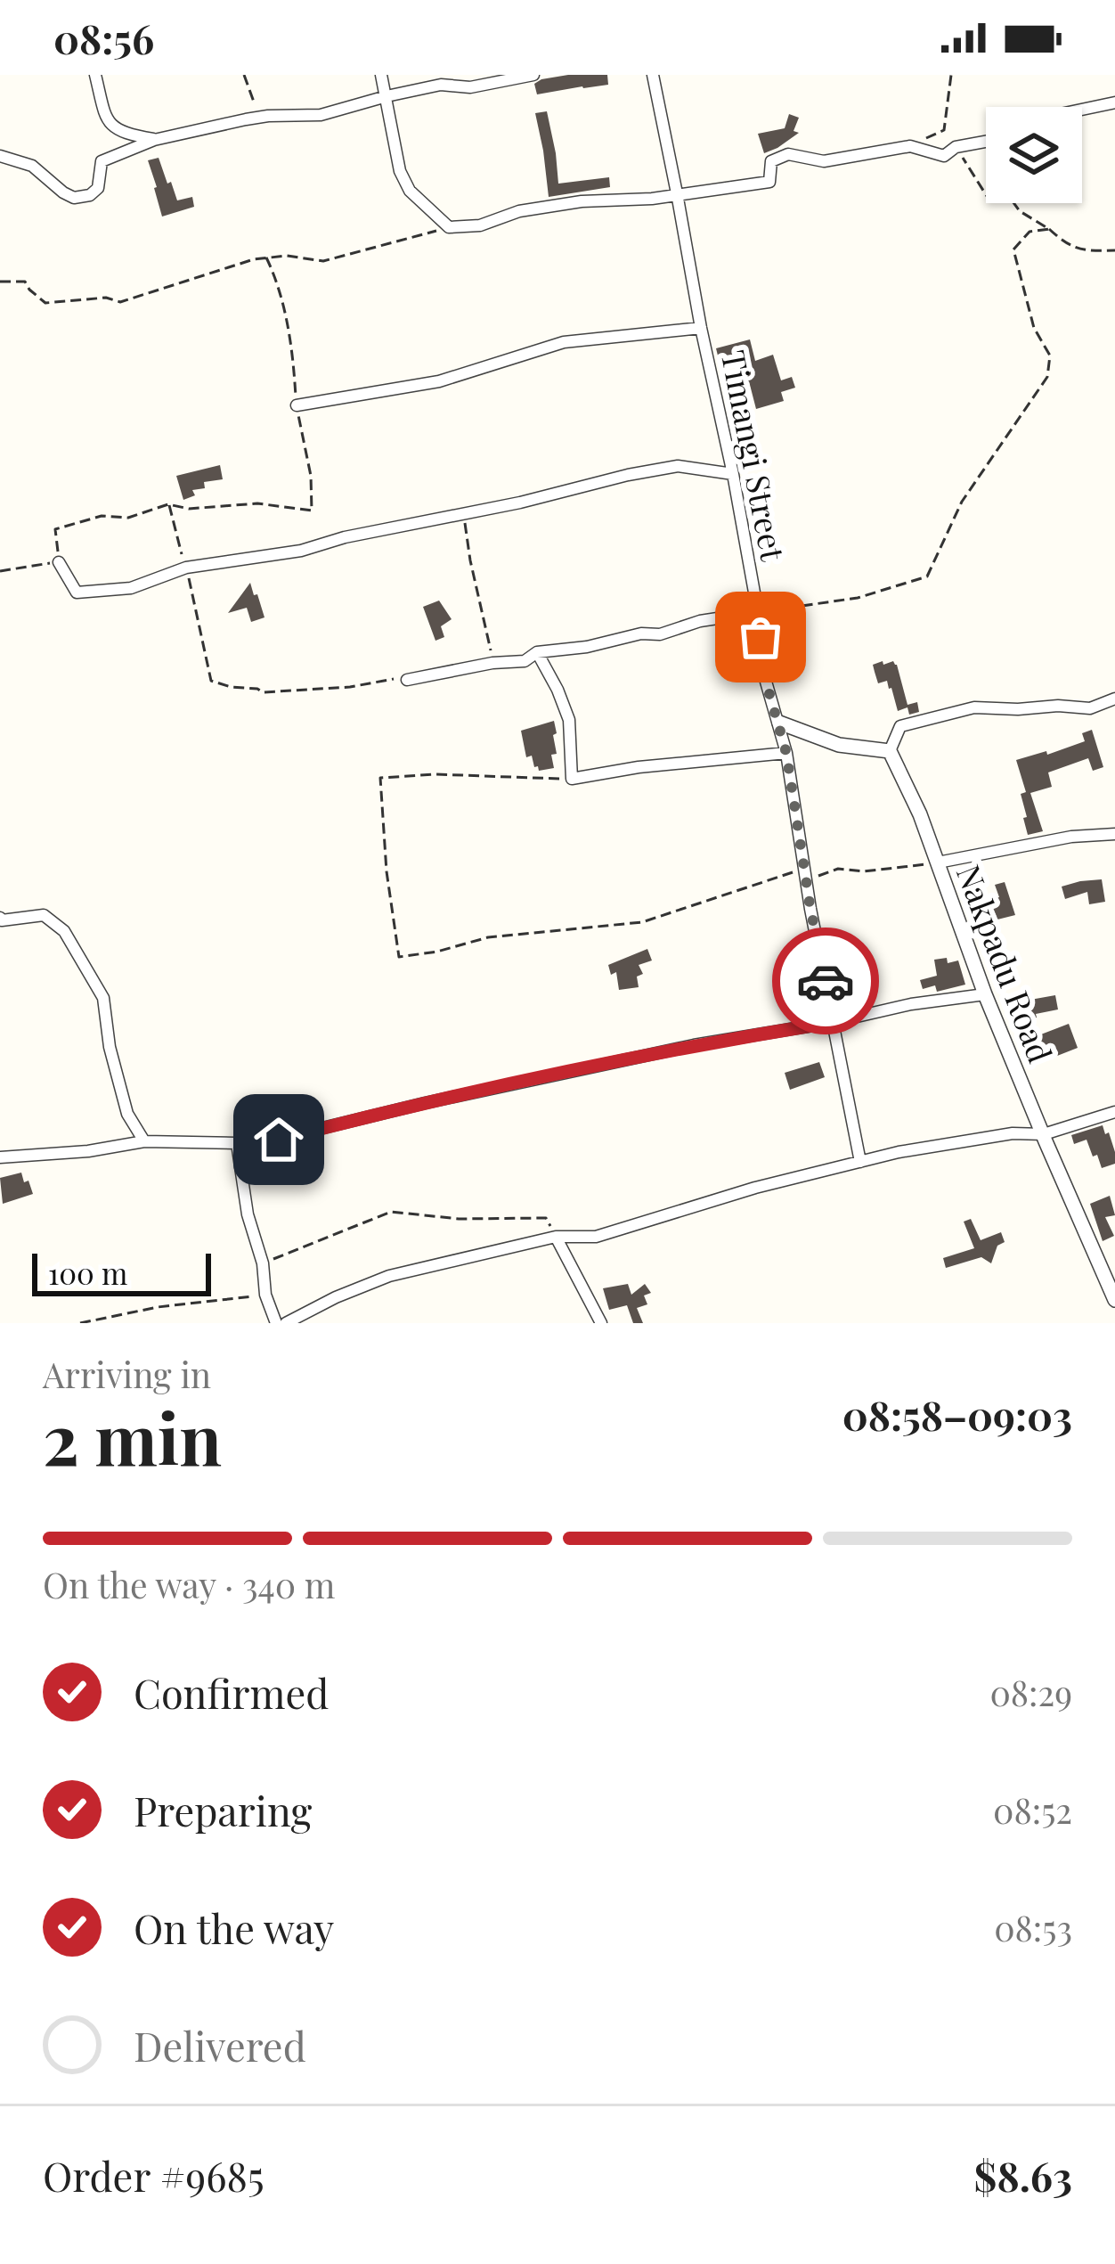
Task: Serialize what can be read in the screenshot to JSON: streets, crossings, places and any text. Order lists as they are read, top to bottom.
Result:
{
  "streets": {
    "street": ["Timangi Street", "Nakpadu Road"]
  },
  "scale_bar": "100 m",
  "page": {
    "status": "08:56",
    "scale": "100 m",
    "heading": ["2 min", "Arriving in", "08:58–09:03"],
    "panel": ["Order #9685", "$8.63"],
    "bar": "On the way · 340 m",
    "list": [
      ["Confirmed", "08:29"],
      ["Preparing", "08:52"],
      ["On the way", "08:53"],
      "Delivered"
    ]
  }
}
